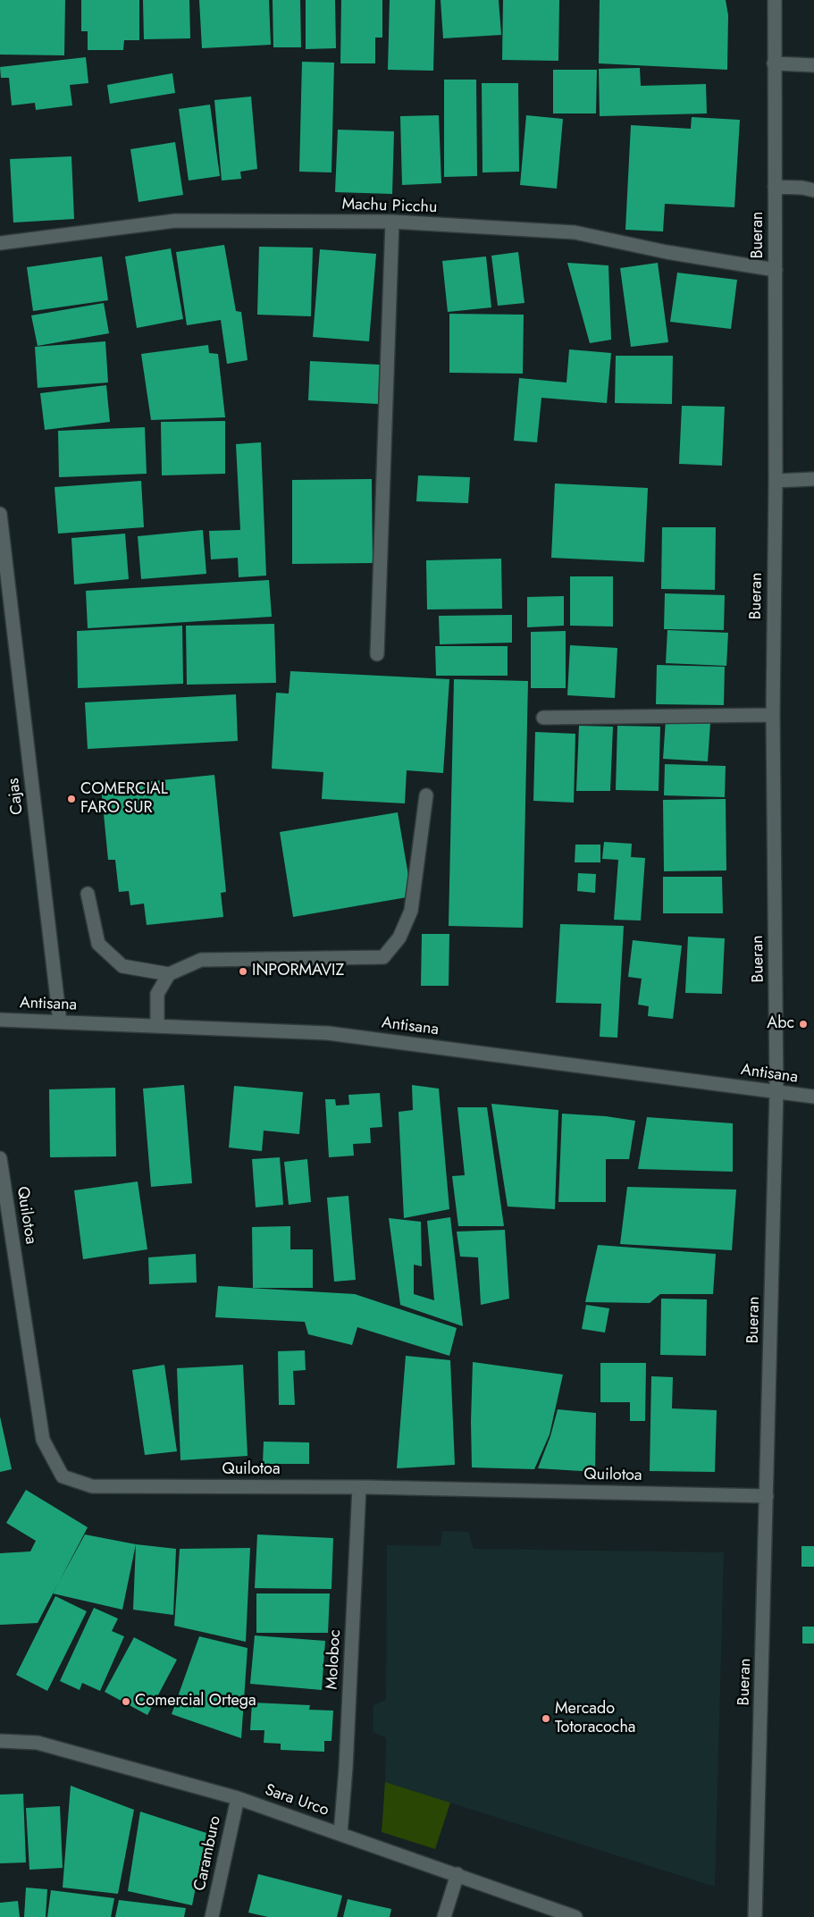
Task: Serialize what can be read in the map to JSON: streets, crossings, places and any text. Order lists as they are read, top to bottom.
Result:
{
  "streets": {
    "street": [
      "Machu Picchu",
      "Bueran",
      "Cajas",
      "Antisana",
      "Quilotoa",
      "Moloboc",
      "Sara Urco",
      "Caramburo"
    ]
  },
  "crossings": [
    ["Machu Picchu", "Bueran"],
    ["Bueran", "Antisana"],
    ["Bueran", "Quilotoa"],
    ["Cajas", "Antisana"],
    ["Quilotoa", "Moloboc"],
    ["Moloboc", "Sara Urco"],
    ["Sara Urco", "Caramburo"]
  ],
  "places": [
    "COMERCIAL FARO SUR",
    "INPORMAVIZ",
    "Abc",
    "Comercial Ortega",
    "Mercado Totoracocha"
  ]
}
